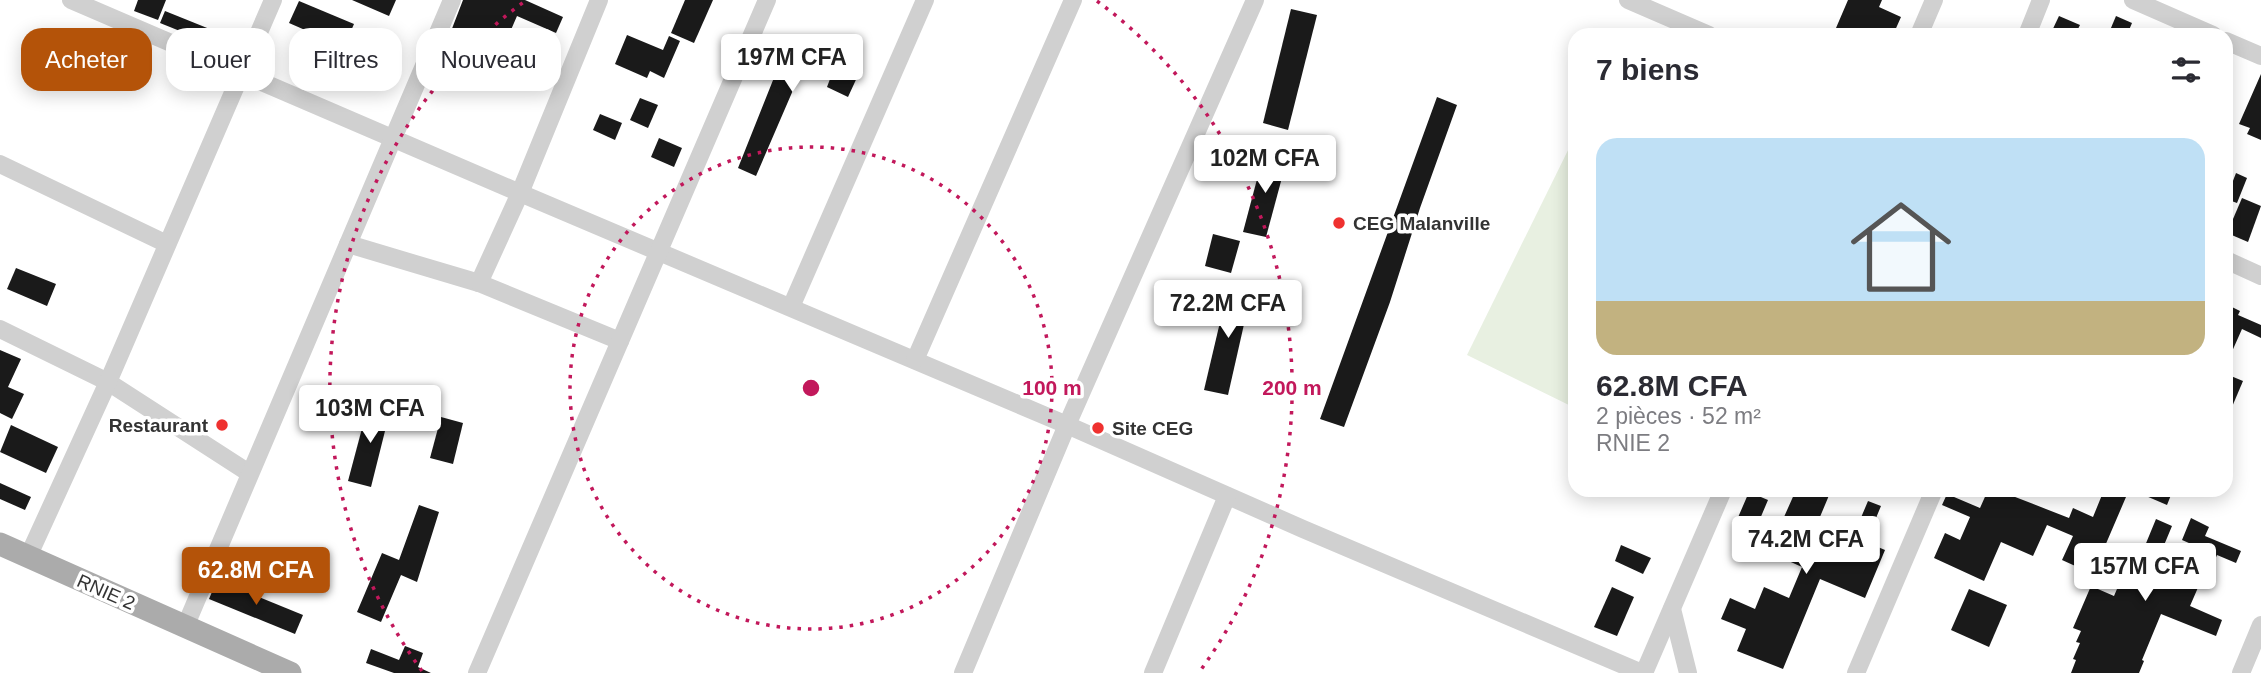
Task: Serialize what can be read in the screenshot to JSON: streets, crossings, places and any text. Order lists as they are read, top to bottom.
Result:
{
  "streets": {
    "main road": ["RNIE 2"]
  },
  "places": ["CEG Malanville", "Restaurant", "Site CEG"],
  "page": {
    "chip": [
      "Acheter",
      "Louer",
      "Filtres",
      "Nouveau"
    ],
    "heading": "7 biens",
    "price": [
      "197M CFA",
      "102M CFA",
      "72.2M CFA",
      "103M CFA",
      "74.2M CFA",
      "157M CFA",
      "62.8M CFA"
    ],
    "list": [
      {
        "name": "62.8M CFA",
        "note": "2 pièces · 52 m² · RNIE 2"
      }
    ]
  },
  "rings": ["100 m", "200 m"]
}
